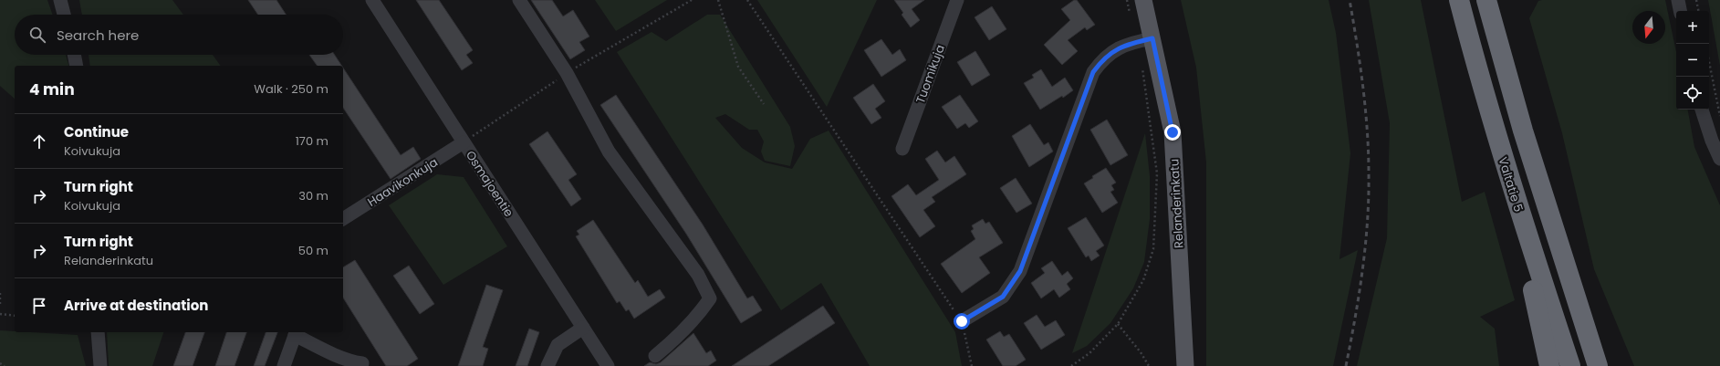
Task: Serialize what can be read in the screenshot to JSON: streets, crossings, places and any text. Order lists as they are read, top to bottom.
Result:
{
  "streets": {
    "highway": ["Valtatie 5"],
    "main road": ["Relanderinkatu"],
    "street": ["Tuomikuja", "Haavikonkuja", "Osmajoentie"]
  },
  "crossings": [
    ["Haavikonkuja", "Osmajoentie"]
  ],
  "north": "bottom",
  "page": {
    "map_buttons": ["+", "−"],
    "search": "Search here",
    "heading": ["4 min", "Walk · 250 m"],
    "list": [
      ["Continue", "Koivukuja", "170 m"],
      ["Turn right", "Koivukuja", "30 m"],
      ["Turn right", "Relanderinkatu", "50 m"],
      "Arrive at destination"
    ]
  }
}
